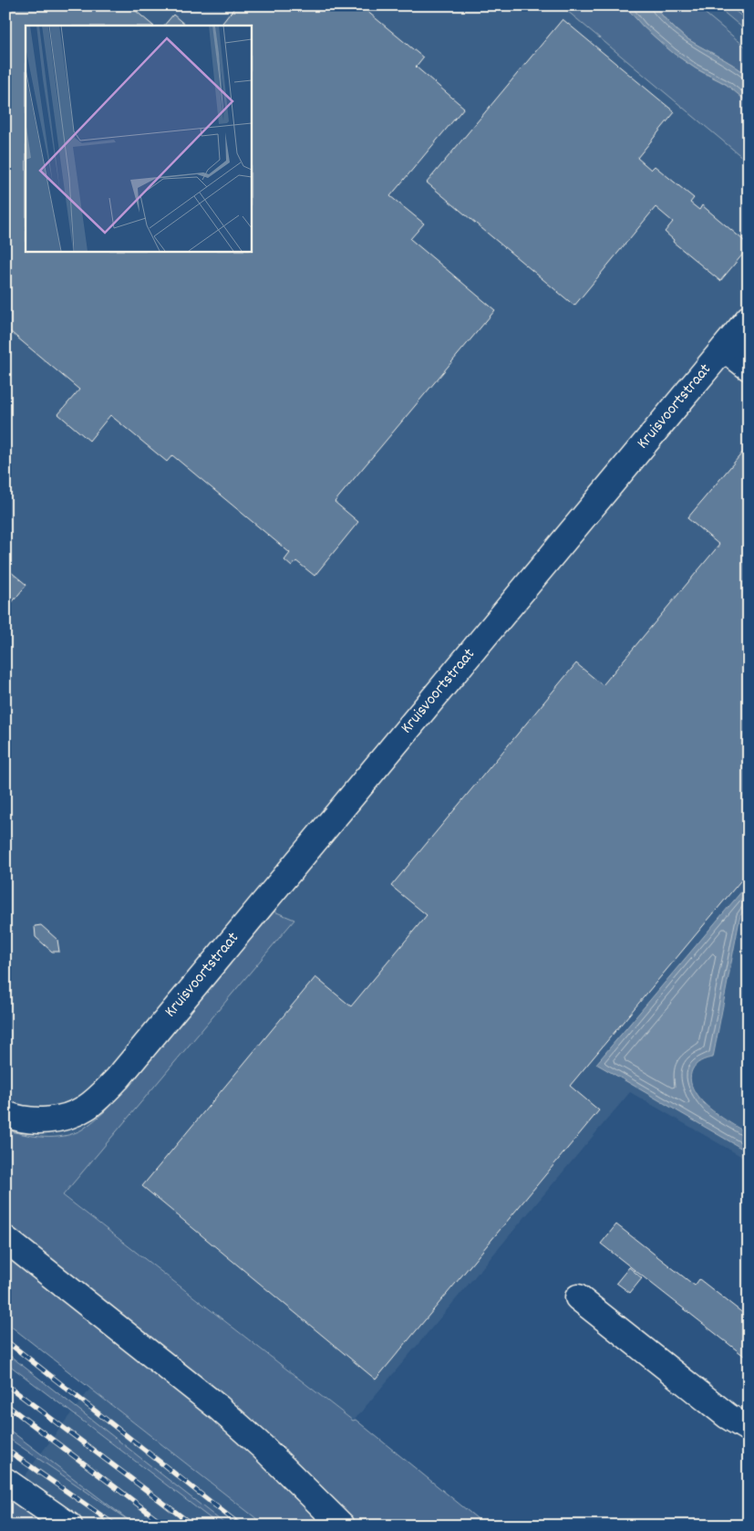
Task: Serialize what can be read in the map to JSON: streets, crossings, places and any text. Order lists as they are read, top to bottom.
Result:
{
  "streets": {
    "street": ["Kruisvoortstraat"]
  }
}
